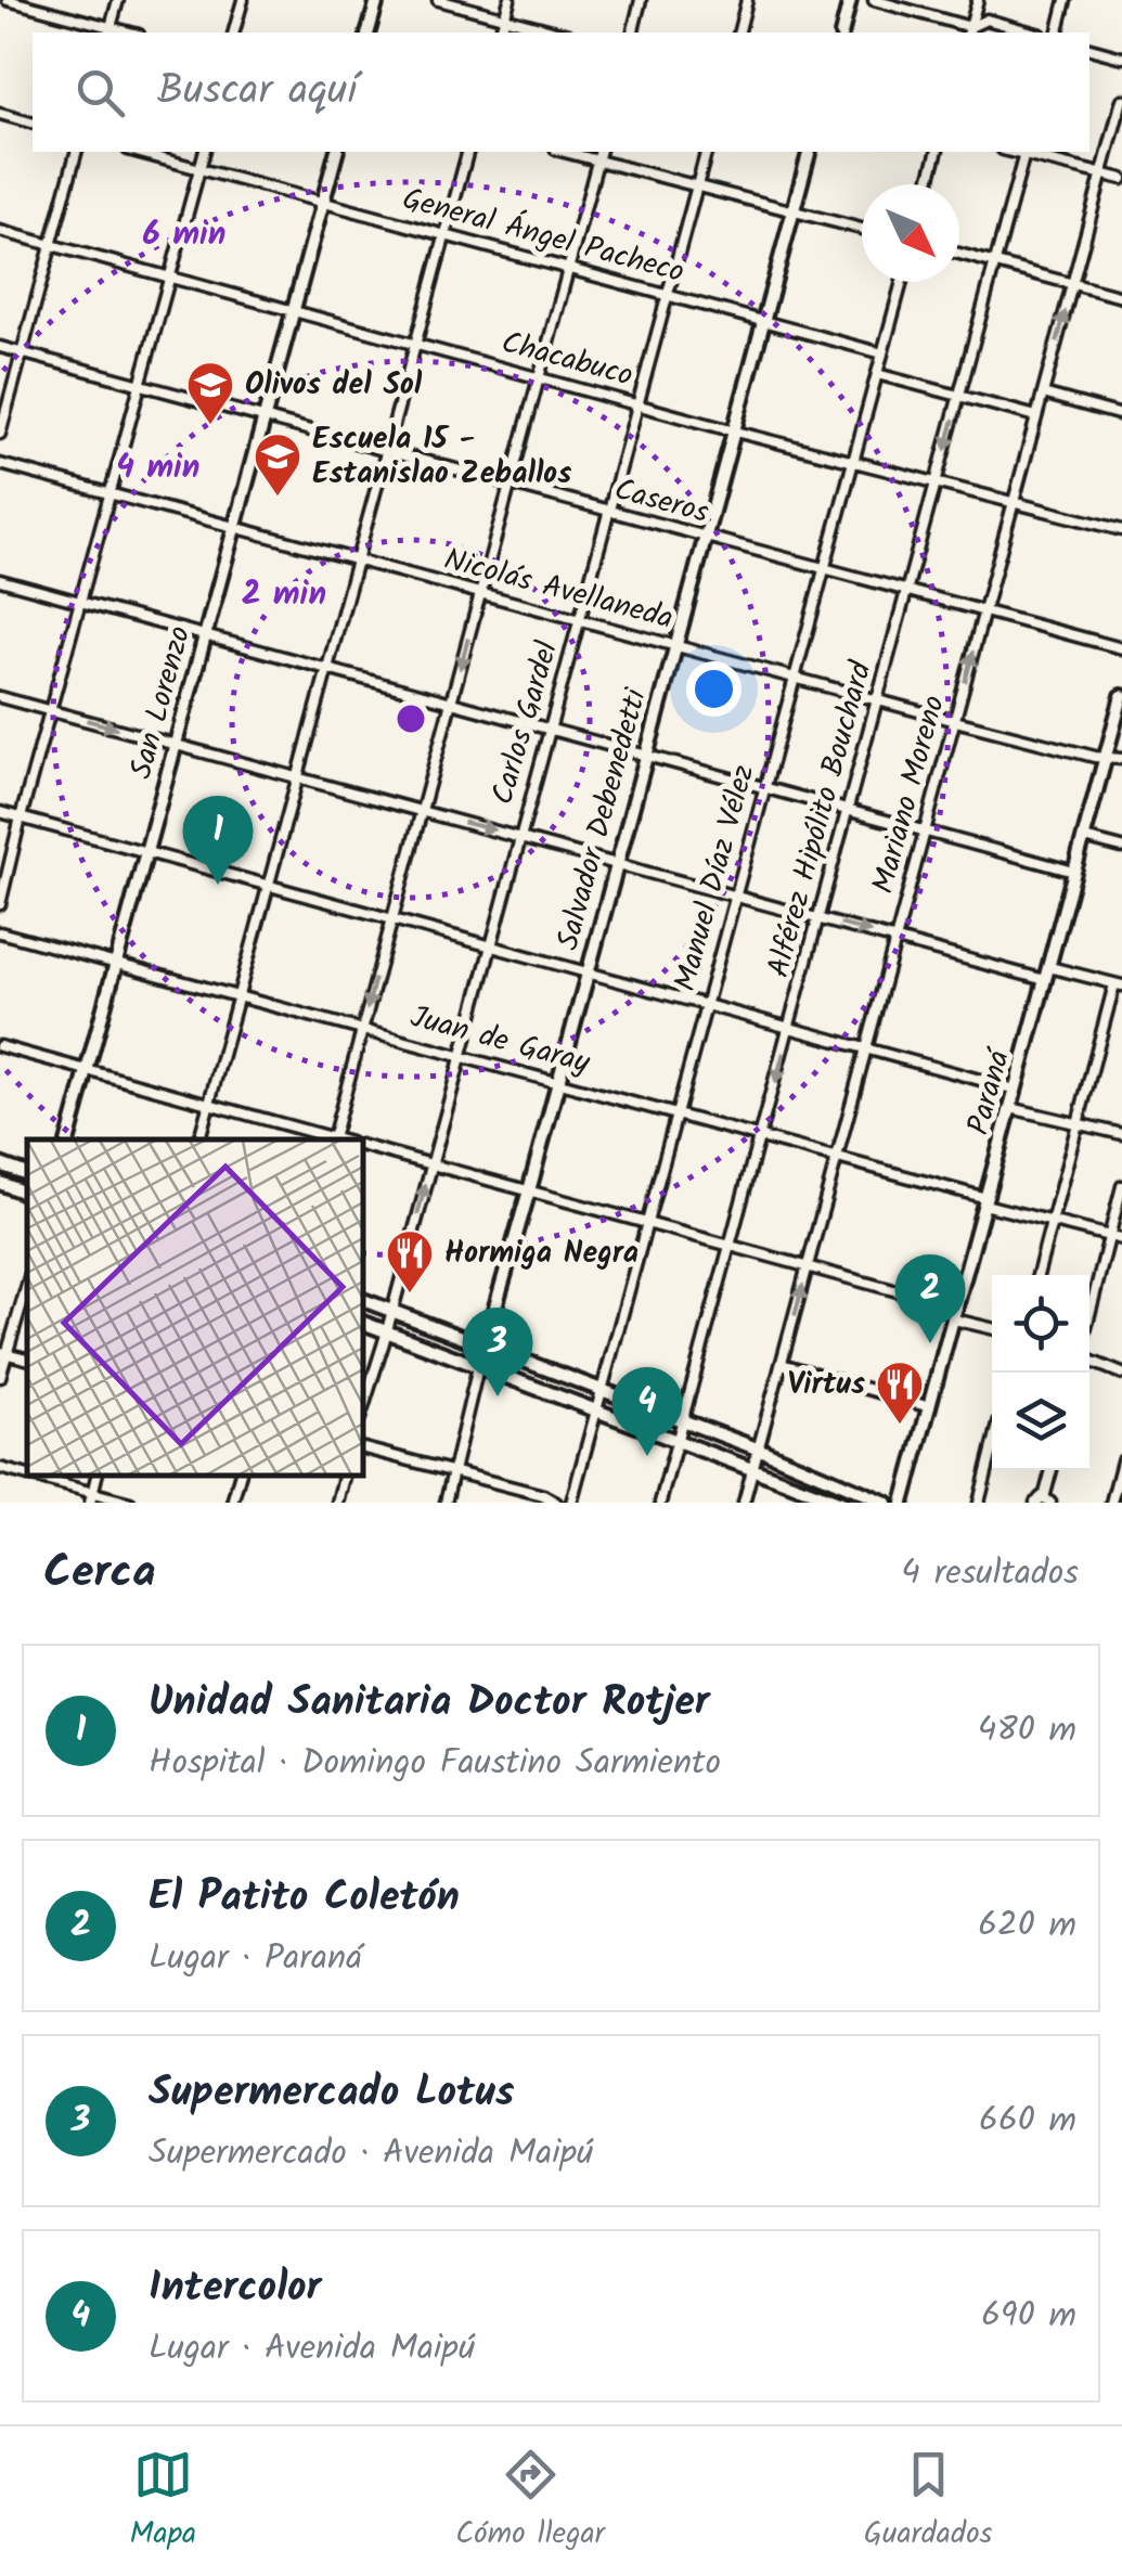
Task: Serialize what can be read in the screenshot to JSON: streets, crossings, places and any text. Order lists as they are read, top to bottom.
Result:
{
  "streets": {
    "street": [
      "General Ángel Pacheco",
      "Chacabuco",
      "Caseros",
      "Nicolás Avellaneda",
      "San Lorenzo",
      "Carlos Gardel",
      "Mariano Moreno",
      "Salvador Debenedetti",
      "Alférez Hipólito Bouchard",
      "Manuel Díaz Vélez",
      "Juan de Garay",
      "Paraná"
    ]
  },
  "crossings": [
    ["General Ángel Pacheco", "San Lorenzo"],
    ["General Ángel Pacheco", "Carlos Gardel"],
    ["General Ángel Pacheco", "Salvador Debenedetti"],
    ["General Ángel Pacheco", "Manuel Díaz Vélez"],
    ["Chacabuco", "San Lorenzo"],
    ["Chacabuco", "Carlos Gardel"],
    ["Chacabuco", "Mariano Moreno"],
    ["Chacabuco", "Salvador Debenedetti"],
    ["Chacabuco", "Alférez Hipólito Bouchard"],
    ["Chacabuco", "Manuel Díaz Vélez"],
    ["Caseros", "San Lorenzo"],
    ["Caseros", "Carlos Gardel"],
    ["Caseros", "Mariano Moreno"],
    ["Caseros", "Salvador Debenedetti"],
    ["Caseros", "Alférez Hipólito Bouchard"],
    ["Caseros", "Manuel Díaz Vélez"],
    ["Nicolás Avellaneda", "San Lorenzo"],
    ["Nicolás Avellaneda", "Carlos Gardel"],
    ["Nicolás Avellaneda", "Mariano Moreno"],
    ["Nicolás Avellaneda", "Salvador Debenedetti"],
    ["Nicolás Avellaneda", "Alférez Hipólito Bouchard"],
    ["Nicolás Avellaneda", "Manuel Díaz Vélez"],
    ["Nicolás Avellaneda", "Paraná"],
    ["San Lorenzo", "Juan de Garay"],
    ["Carlos Gardel", "Juan de Garay"],
    ["Mariano Moreno", "Juan de Garay"],
    ["Salvador Debenedetti", "Juan de Garay"],
    ["Alférez Hipólito Bouchard", "Juan de Garay"],
    ["Manuel Díaz Vélez", "Juan de Garay"],
    ["Juan de Garay", "Paraná"]
  ],
  "places": {
    "school or university": ["Olivos del Sol", "Escuela 15 - Estanislao Zeballos"],
    "restaurant": ["Hormiga Negra", "Virtus"]
  },
  "north": "bottom right",
  "page": {
    "search": "Buscar aquí",
    "pins": [
      "1",
      "2",
      "3",
      "4"
    ],
    "heading": ["Cerca", "4 resultados"],
    "list": [
      {
        "mark": "1",
        "name": "Unidad Sanitaria Doctor Rotjer",
        "note": "Hospital · Domingo Faustino Sarmiento",
        "value": "480 m"
      },
      {
        "mark": "2",
        "name": "El Patito Coletón",
        "note": "Lugar · Paraná",
        "value": "620 m"
      },
      {
        "mark": "3",
        "name": "Supermercado Lotus",
        "note": "Supermercado · Avenida Maipú",
        "value": "660 m"
      },
      {
        "mark": "4",
        "name": "Intercolor",
        "note": "Lugar · Avenida Maipú",
        "value": "690 m"
      }
    ],
    "nav": ["Mapa", "Cómo llegar", "Guardados"]
  },
  "rings": ["6 min", "4 min", "2 min"]
}
